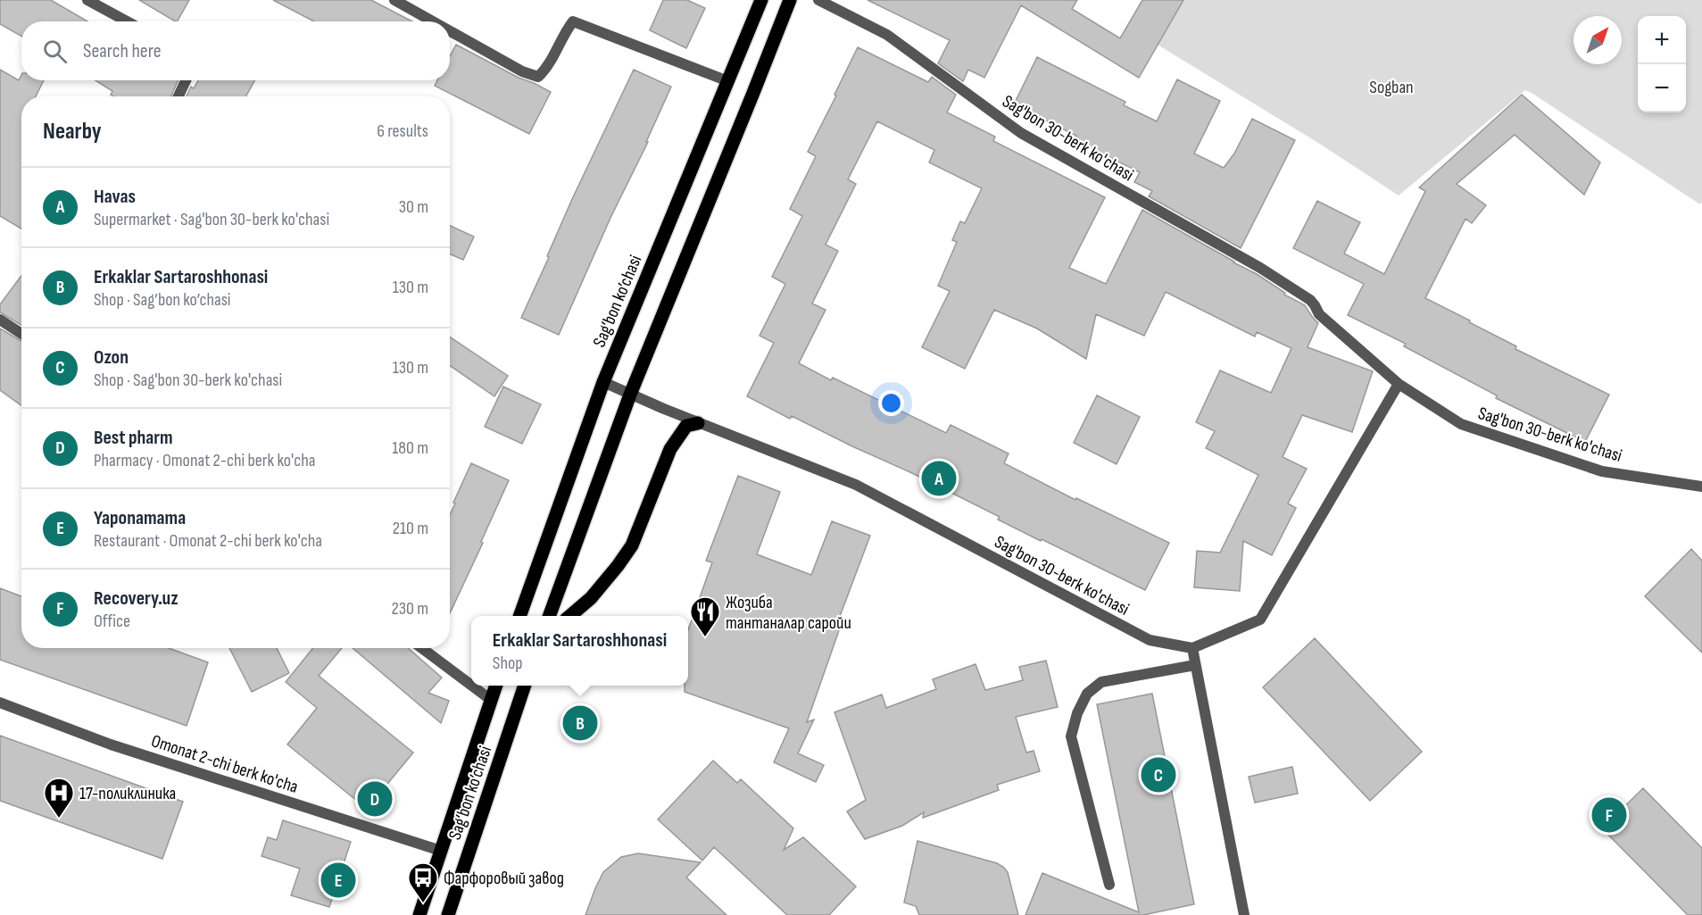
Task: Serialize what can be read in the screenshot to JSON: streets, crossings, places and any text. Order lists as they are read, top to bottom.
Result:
{
  "streets": {
    "main road": ["Sag’bon ko’chasi"],
    "street": ["Sag'bon 30-berk ko'chasi", "Omonat 2-chi berk ko'cha"]
  },
  "crossings": [
    ["Sag'bon 30-berk ko'chasi", "Sag’bon ko’chasi"],
    ["Sag’bon ko’chasi", "Omonat 2-chi berk ko'cha"]
  ],
  "parks": ["Sogban"],
  "places": {
    "restaurant": ["Жозиба тантаналар саройи"],
    "hospital": ["17-поликлиника"],
    "bus stop": ["Фарфоровый завод"]
  },
  "north": "top right",
  "page": {
    "map_buttons": ["+", "−"],
    "search": "Search here",
    "heading": ["Nearby", "6 results"],
    "list": [
      {
        "mark": "A",
        "name": "Havas",
        "note": "Supermarket · Sag'bon 30-berk ko'chasi",
        "value": "30 m"
      },
      {
        "mark": "B",
        "name": "Erkaklar Sartaroshhonasi",
        "note": "Shop · Sag’bon ko’chasi",
        "value": "130 m"
      },
      {
        "mark": "C",
        "name": "Ozon",
        "note": "Shop · Sag'bon 30-berk ko'chasi",
        "value": "130 m"
      },
      {
        "mark": "D",
        "name": "Best pharm",
        "note": "Pharmacy · Omonat 2-chi berk ko'cha",
        "value": "180 m"
      },
      {
        "mark": "E",
        "name": "Yaponamama",
        "note": "Restaurant · Omonat 2-chi berk ko'cha",
        "value": "210 m"
      },
      {
        "mark": "F",
        "name": "Recovery.uz",
        "note": "Office",
        "value": "230 m"
      }
    ],
    "pins": [
      "A",
      "B",
      "C",
      "D",
      "F",
      "E"
    ],
    "popup": ["Erkaklar Sartaroshhonasi", "Shop"]
  }
}
